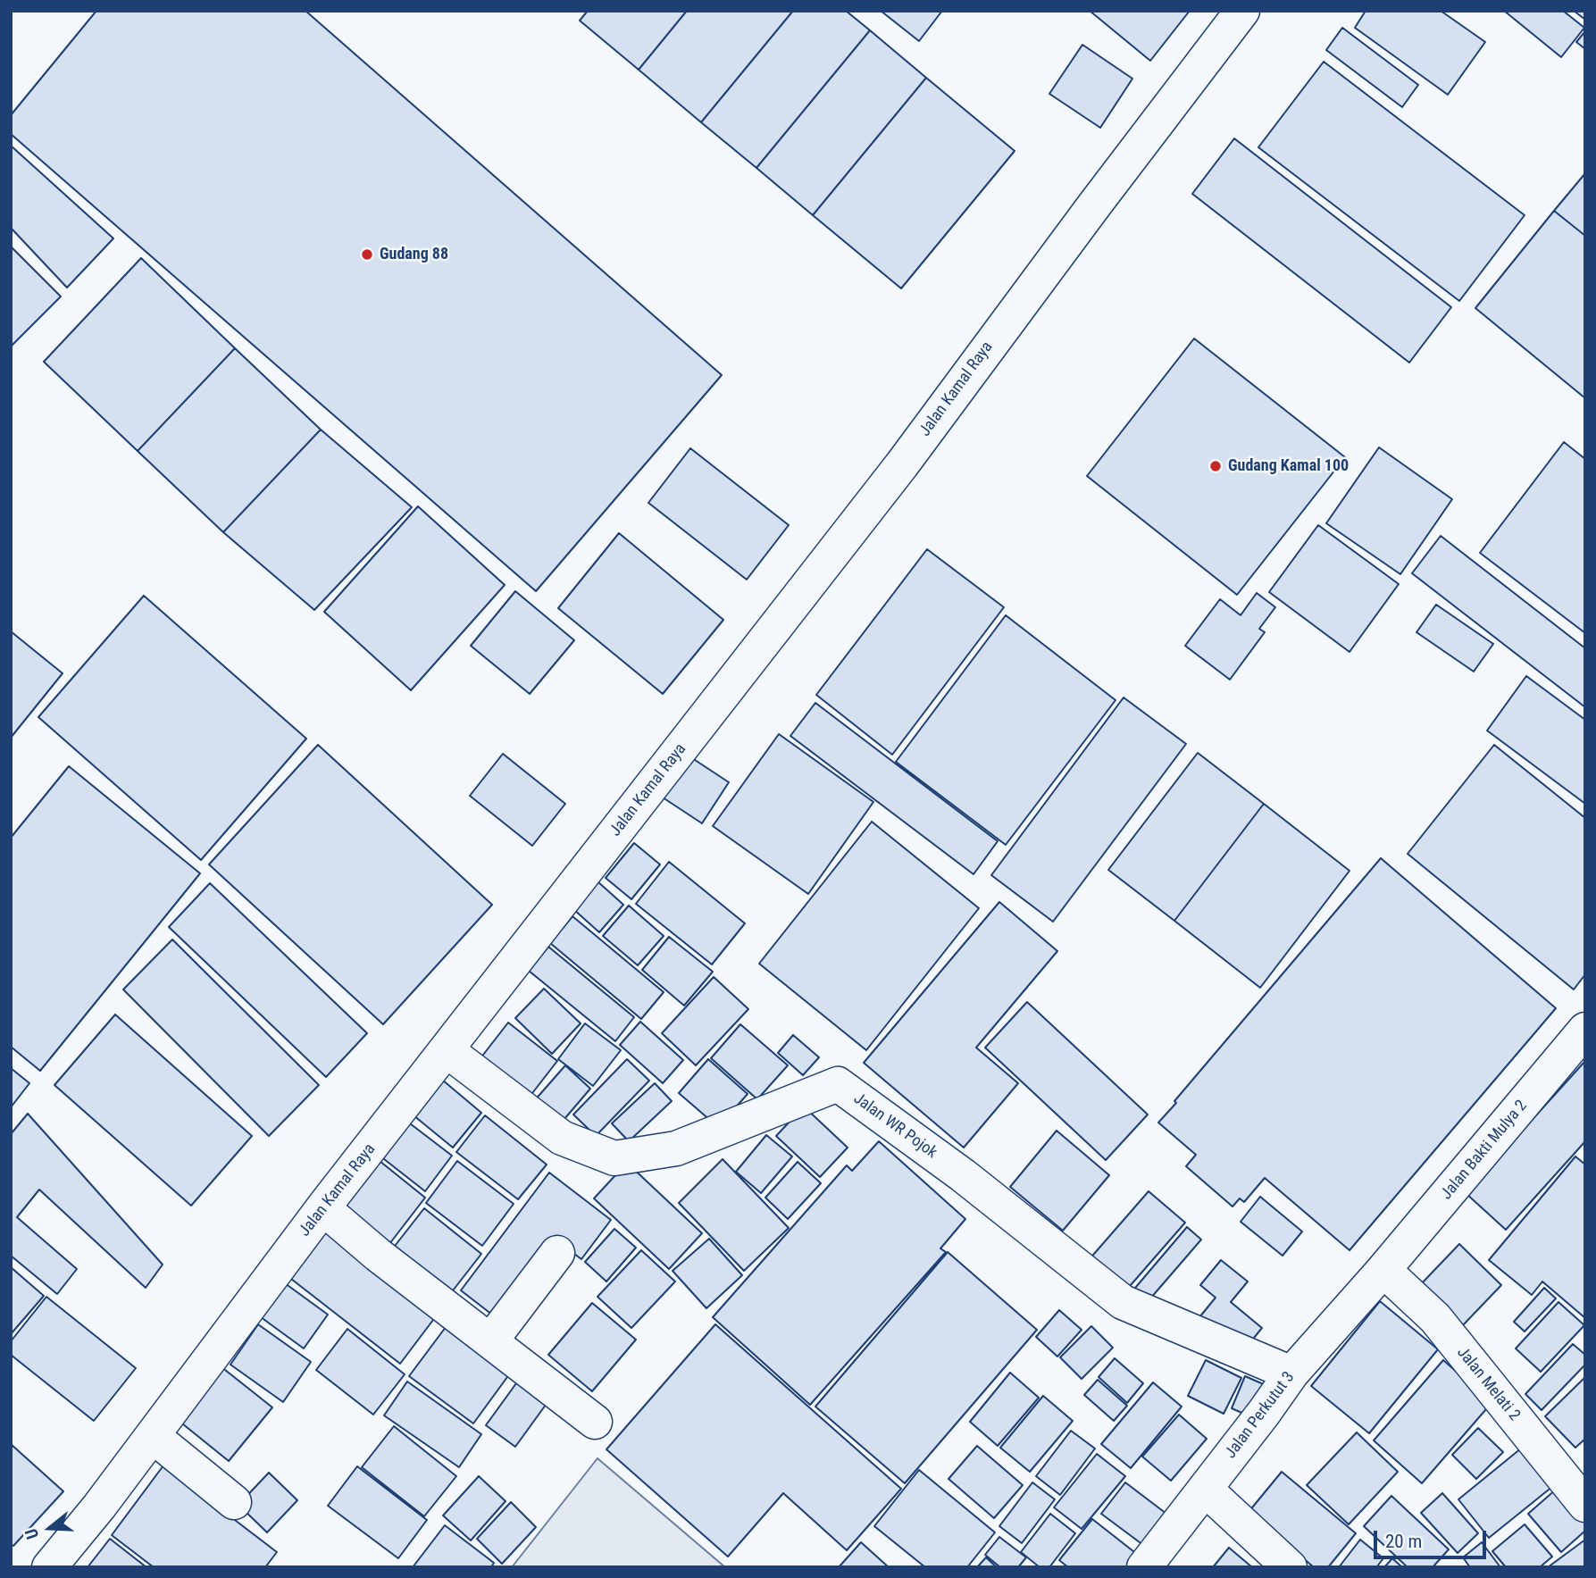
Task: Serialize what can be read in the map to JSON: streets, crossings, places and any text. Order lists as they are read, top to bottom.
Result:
{
  "streets": {
    "street": [
      "Jalan Kamal Raya",
      "Jalan WR Pojok",
      "Jalan Bakti Mulya 2",
      "Jalan Melati 2",
      "Jalan Perkutut 3"
    ]
  },
  "crossings": [
    ["Jalan Kamal Raya", "Jalan WR Pojok"],
    ["Jalan WR Pojok", "Jalan Perkutut 3"],
    ["Jalan Bakti Mulya 2", "Jalan Melati 2"],
    ["Jalan Bakti Mulya 2", "Jalan Perkutut 3"],
    ["Jalan Melati 2", "Jalan Perkutut 3"]
  ],
  "places": ["Gudang 88", "Gudang Kamal 100"],
  "scale_bar": "20 m",
  "north": "left"
}
